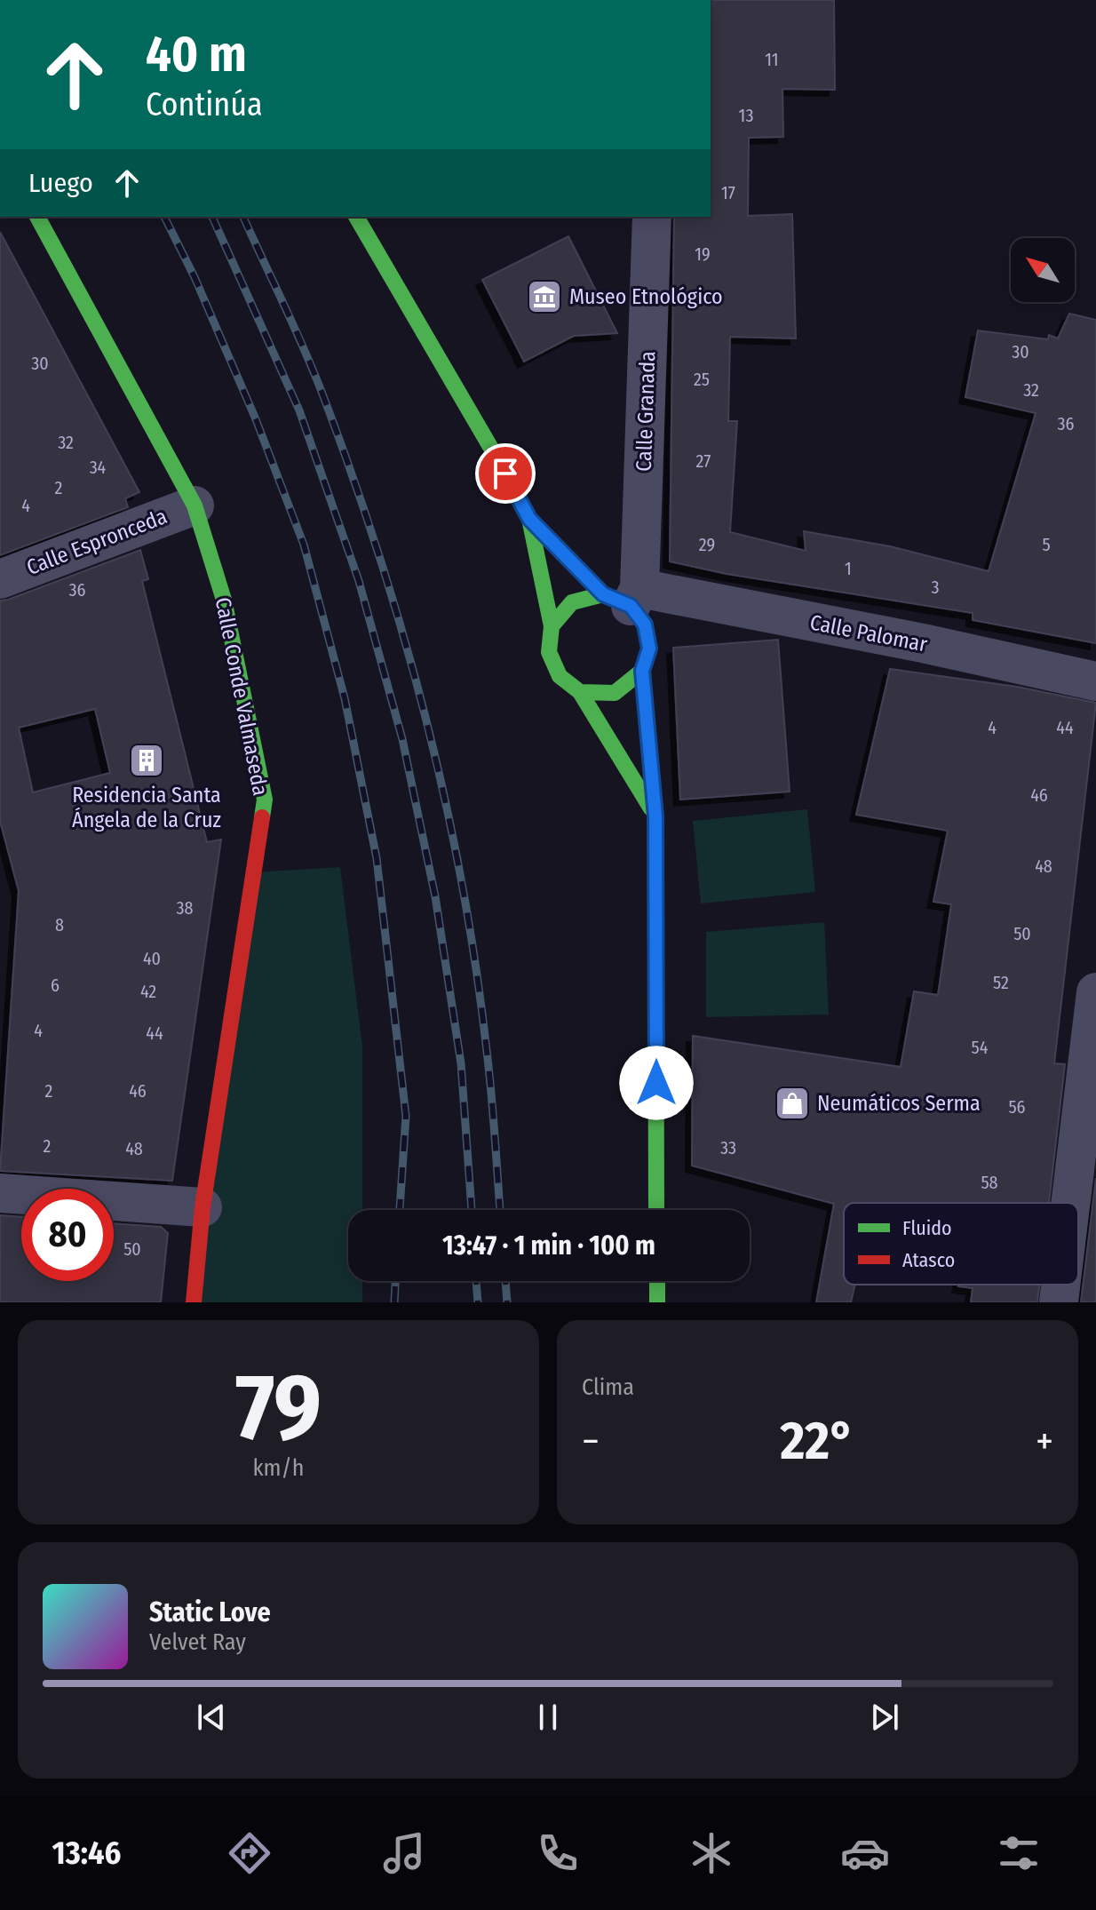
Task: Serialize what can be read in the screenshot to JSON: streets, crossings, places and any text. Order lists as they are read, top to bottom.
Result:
{
  "streets": {
    "main road": ["Calle Conde Valmaseda"],
    "street": ["Calle Granada", "Calle Espronceda", "Calle Palomar"]
  },
  "crossings": [
    ["Calle Granada", "Calle Palomar"],
    ["Calle Espronceda", "Calle Conde Valmaseda"]
  ],
  "places": {
    "museum": ["Museo Etnológico"],
    "building": ["Residencia Santa Ángela de la Cruz"],
    "shop": ["Neumáticos Serma"]
  },
  "house_numbers": [
    "11",
    "13",
    "17",
    "19",
    "30",
    "30",
    "25",
    "32",
    "36",
    "32",
    "27",
    "34",
    "2",
    "4",
    "29",
    "5",
    "1",
    "3",
    "36",
    "4",
    "44",
    "46",
    "48",
    "38",
    "8",
    "50",
    "40",
    "52",
    "6",
    "42",
    "4",
    "44",
    "54",
    "2",
    "46",
    "56",
    "2",
    "33",
    "48",
    "58",
    "50"
  ],
  "legend": ["Fluido", "Atasco"],
  "north": "top left",
  "page": {
    "turn": ["40 m", "Continúa"],
    "then": "Luego",
    "limit": "80",
    "trip": "13:47 · 1 min · 100 m",
    "tile": [
      ["79", "km/h"],
      "Clima"
    ],
    "heat": ["−", "22°", "+"],
    "song": ["Static Love", "Velvet Ray"],
    "tabs": "13:46"
  }
}
